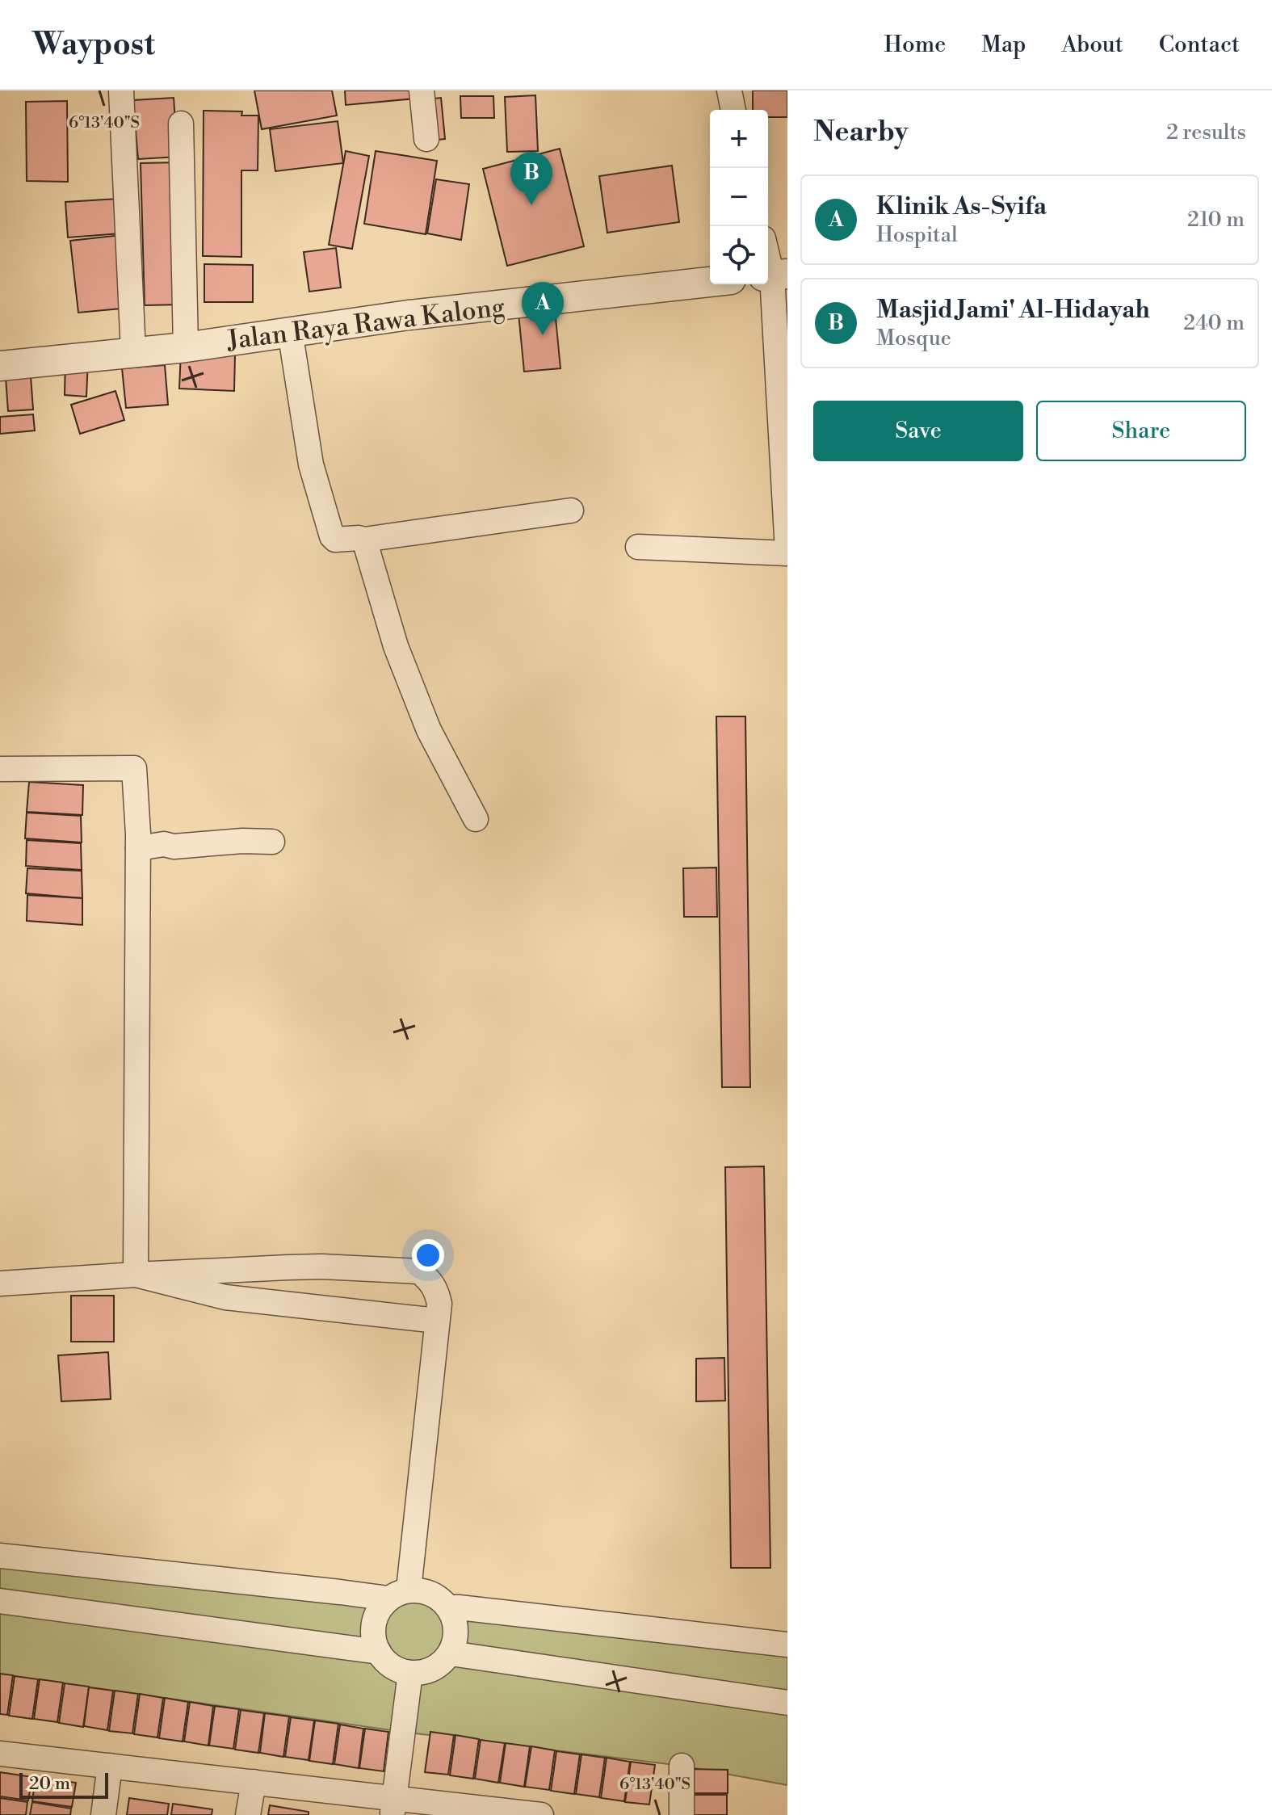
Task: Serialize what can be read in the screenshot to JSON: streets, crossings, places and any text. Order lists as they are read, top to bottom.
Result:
{
  "streets": {
    "street": ["Jalan Raya Rawa Kalong"]
  },
  "scale_bar": "20 m",
  "page": {
    "header": "Waypost",
    "nav": [
      "Home",
      "Map",
      "About",
      "Contact"
    ],
    "heading": ["Nearby", "2 results"],
    "map_buttons": ["+", "−"],
    "pins": ["B", "A"],
    "list": [
      {
        "mark": "A",
        "name": "Klinik As-Syifa",
        "note": "Hospital",
        "value": "210 m"
      },
      {
        "mark": "B",
        "name": "Masjid Jami' Al-Hidayah",
        "note": "Mosque",
        "value": "240 m"
      }
    ],
    "buttons": ["Save", "Share"],
    "scale": "20 m"
  },
  "coordinates": ["6°13'40\"S"]
}
